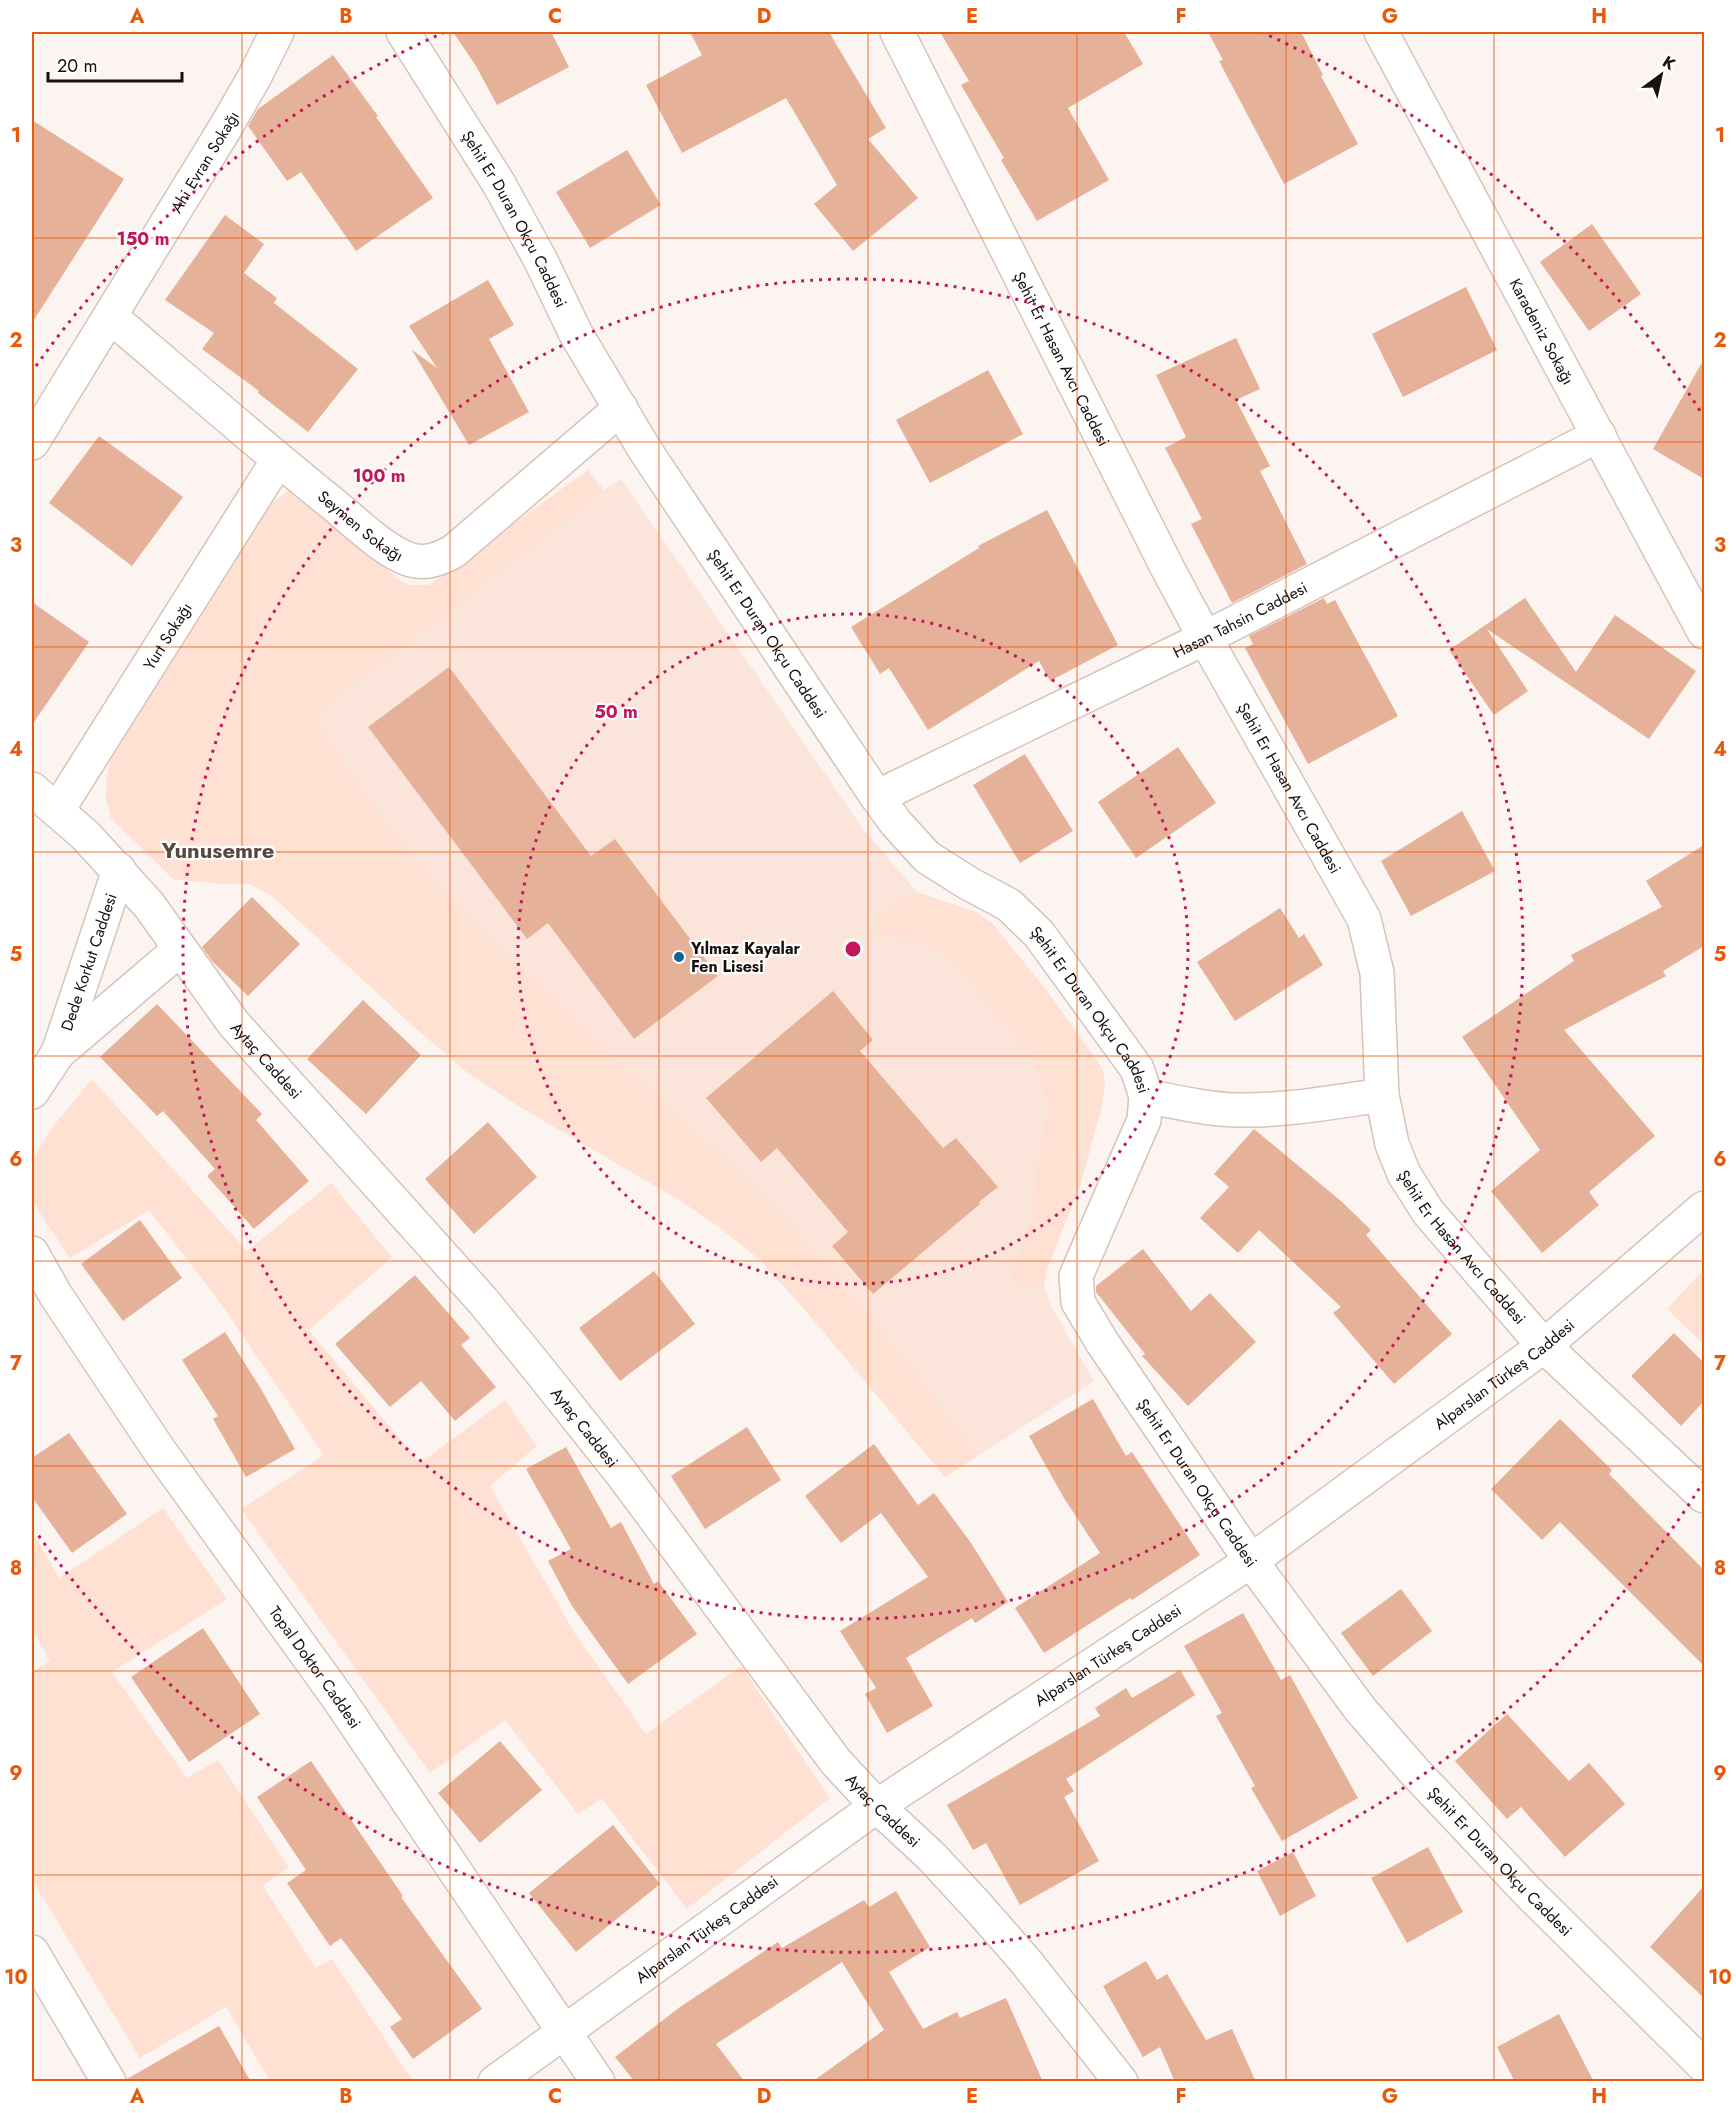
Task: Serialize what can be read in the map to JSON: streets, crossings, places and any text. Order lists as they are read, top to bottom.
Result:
{
  "streets": {
    "street": [
      "Ahi Evran Sokağı",
      "Şehit Er Duran Okçu Caddesi",
      "Karadeniz Sokağı",
      "Şehit Er Hasan Avcı Caddesi",
      "Seymen Sokağı",
      "Hasan Tahsin Caddesi",
      "Yurt Sokağı",
      "Dede Korkut Caddesi",
      "Aytaç Caddesi",
      "Alparslan Türkeş Caddesi",
      "Topal Doktor Caddesi"
    ]
  },
  "crossings": [
    ["Ahi Evran Sokağı", "Seymen Sokağı"],
    ["Şehit Er Duran Okçu Caddesi", "Seymen Sokağı"],
    ["Şehit Er Duran Okçu Caddesi", "Hasan Tahsin Caddesi"],
    ["Şehit Er Duran Okçu Caddesi", "Alparslan Türkeş Caddesi"],
    ["Karadeniz Sokağı", "Hasan Tahsin Caddesi"],
    ["Şehit Er Hasan Avcı Caddesi", "Hasan Tahsin Caddesi"],
    ["Şehit Er Hasan Avcı Caddesi", "Alparslan Türkeş Caddesi"],
    ["Seymen Sokağı", "Yurt Sokağı"],
    ["Yurt Sokağı", "Aytaç Caddesi"],
    ["Dede Korkut Caddesi", "Aytaç Caddesi"],
    ["Aytaç Caddesi", "Alparslan Türkeş Caddesi"],
    ["Alparslan Türkeş Caddesi", "Topal Doktor Caddesi"]
  ],
  "districts": ["Yunusemre"],
  "places": ["Yılmaz Kayalar Fen Lisesi"],
  "scale_bar": "20 m",
  "north": "top right",
  "grid": {
    "columns": [
      "A",
      "B",
      "C",
      "D",
      "E",
      "F",
      "G",
      "H"
    ],
    "rows": [
      "1",
      "2",
      "3",
      "4",
      "5",
      "6",
      "7",
      "8",
      "9",
      "10"
    ]
  },
  "rings": ["150 m", "100 m", "50 m"]
}
